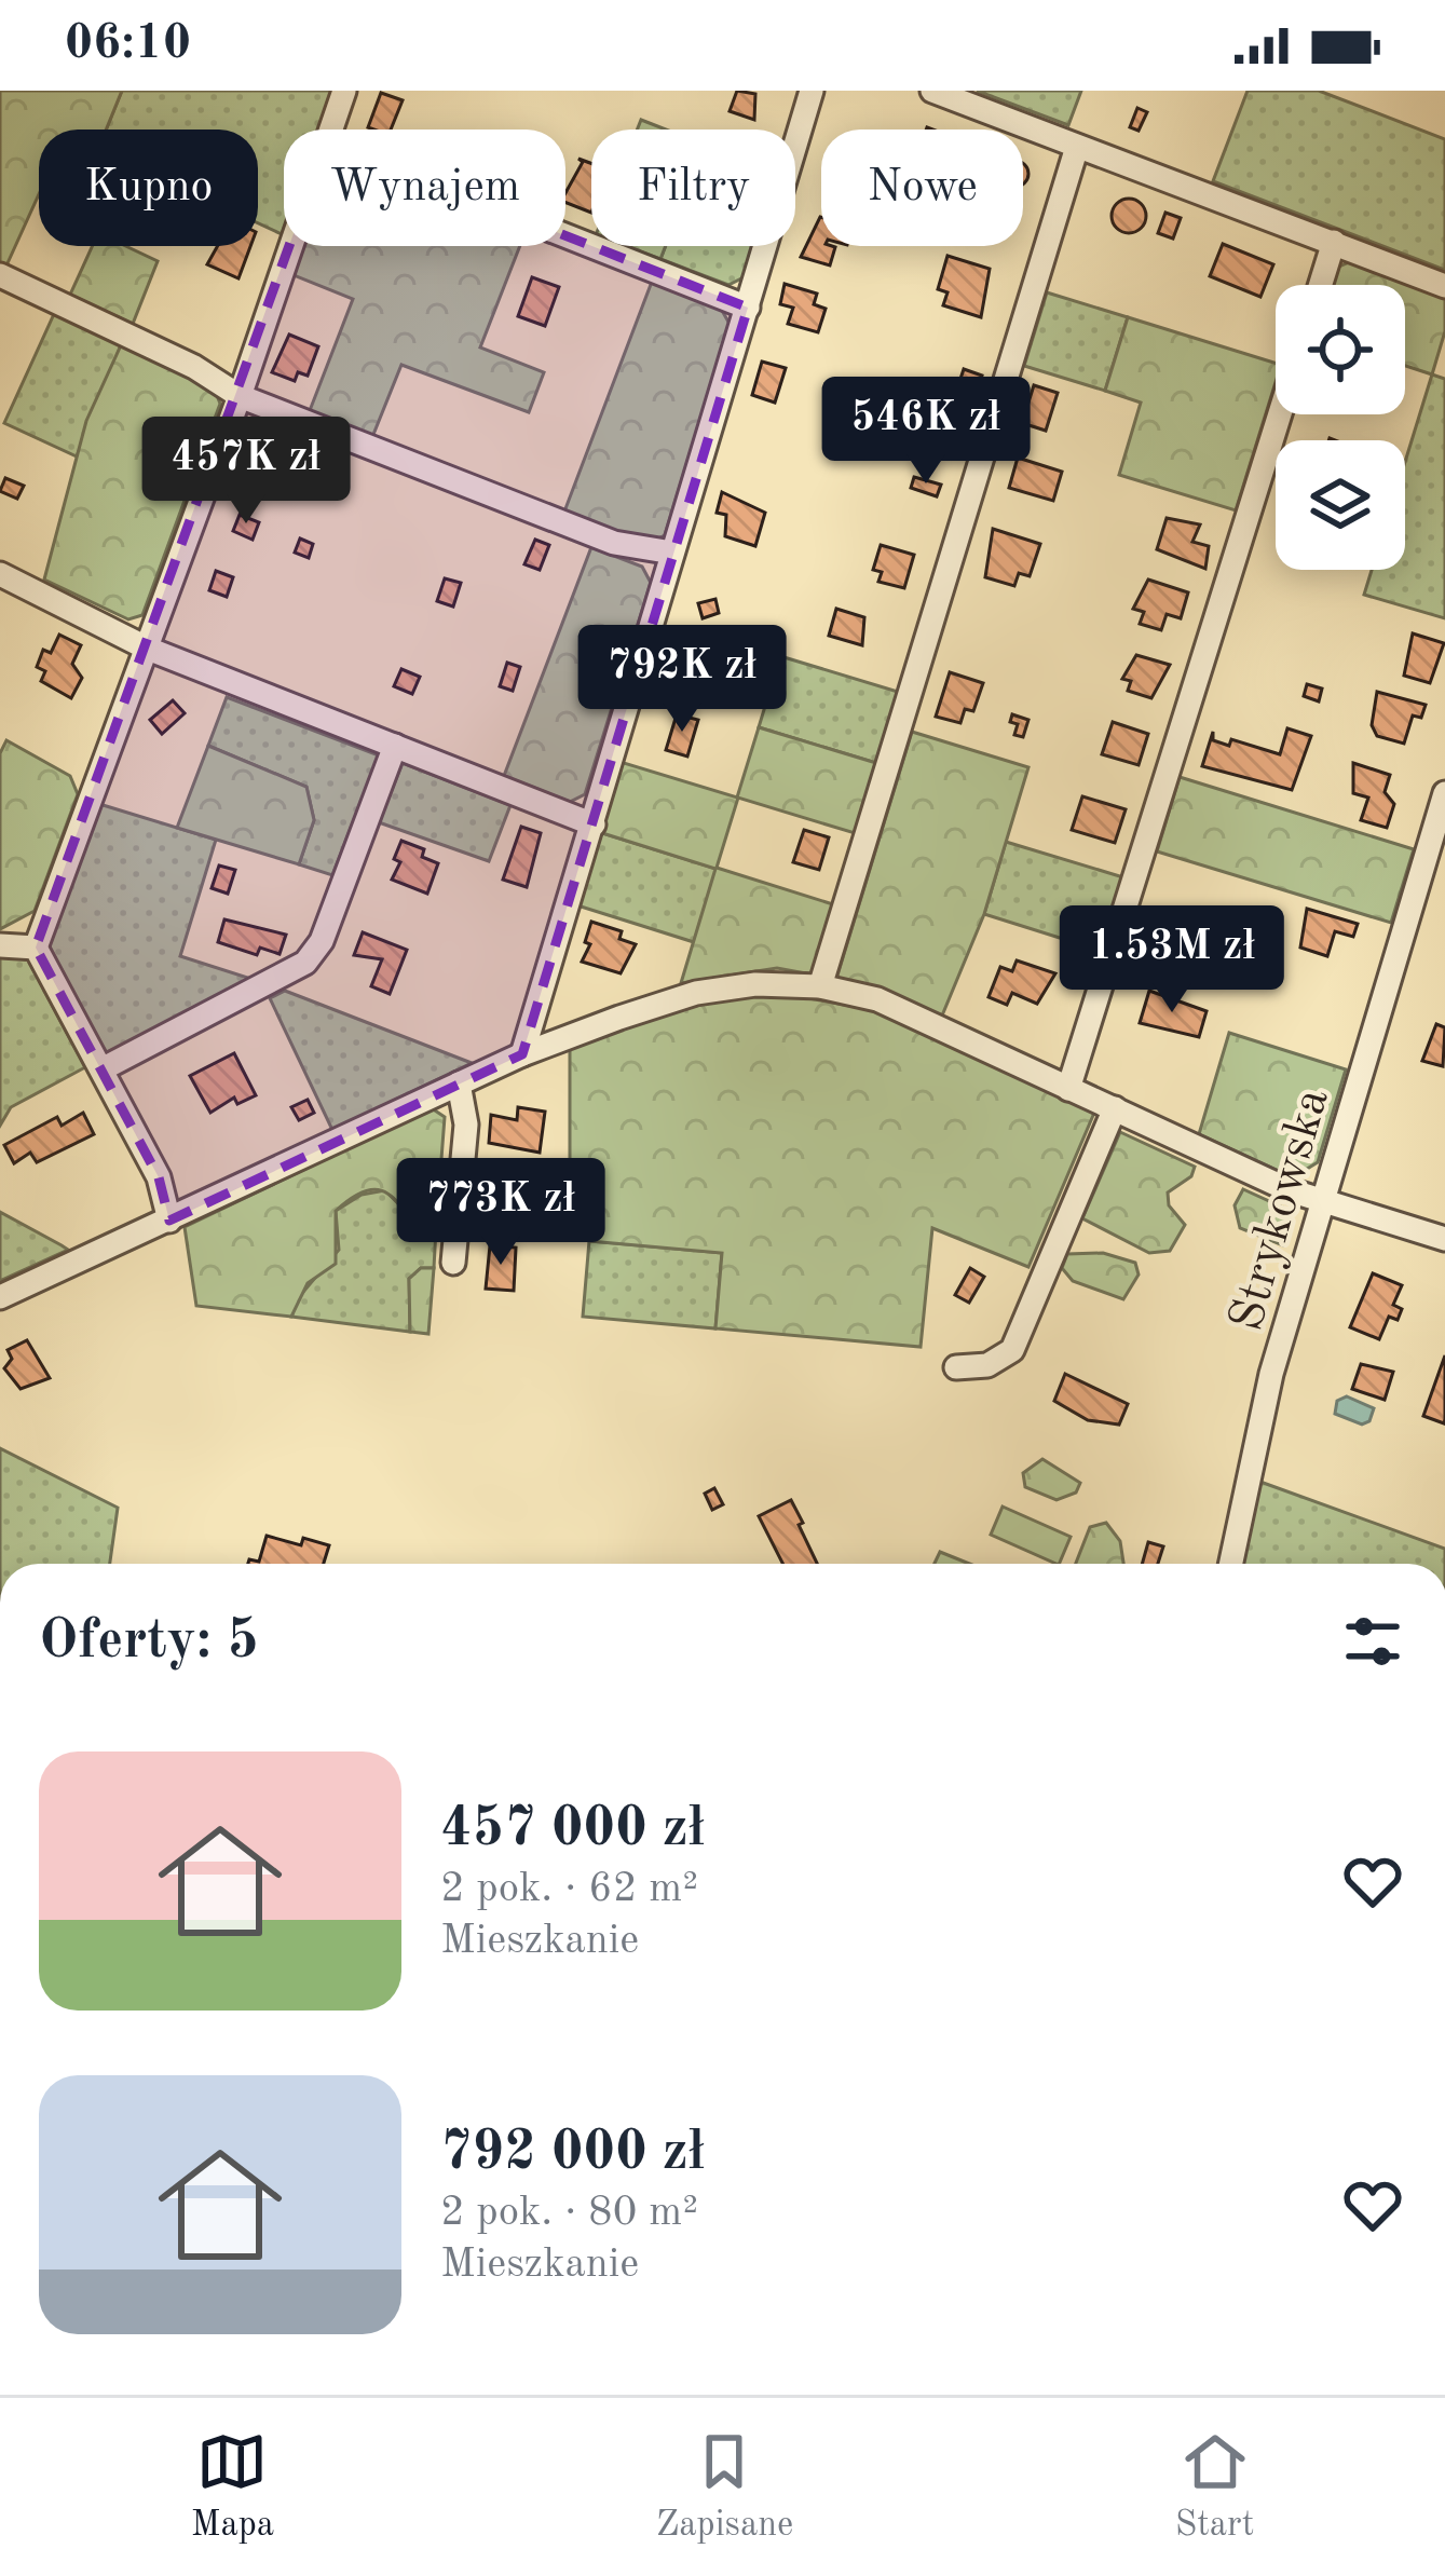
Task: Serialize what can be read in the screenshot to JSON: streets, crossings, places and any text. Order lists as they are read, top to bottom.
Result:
{
  "streets": {
    "street": ["Strykowska"]
  },
  "page": {
    "status": "06:10",
    "chip": [
      "Kupno",
      "Wynajem",
      "Filtry",
      "Nowe"
    ],
    "price": [
      "546K zł",
      "457K zł",
      "792K zł",
      "1.53M zł",
      "773K zł"
    ],
    "heading": "Oferty: 5",
    "list": [
      {
        "name": "457 000 zł",
        "note": "2 pok. · 62 m² · Mieszkanie"
      },
      {
        "name": "792 000 zł",
        "note": "2 pok. · 80 m² · Mieszkanie"
      }
    ],
    "tabs": ["Mapa", "Zapisane", "Start"]
  }
}
